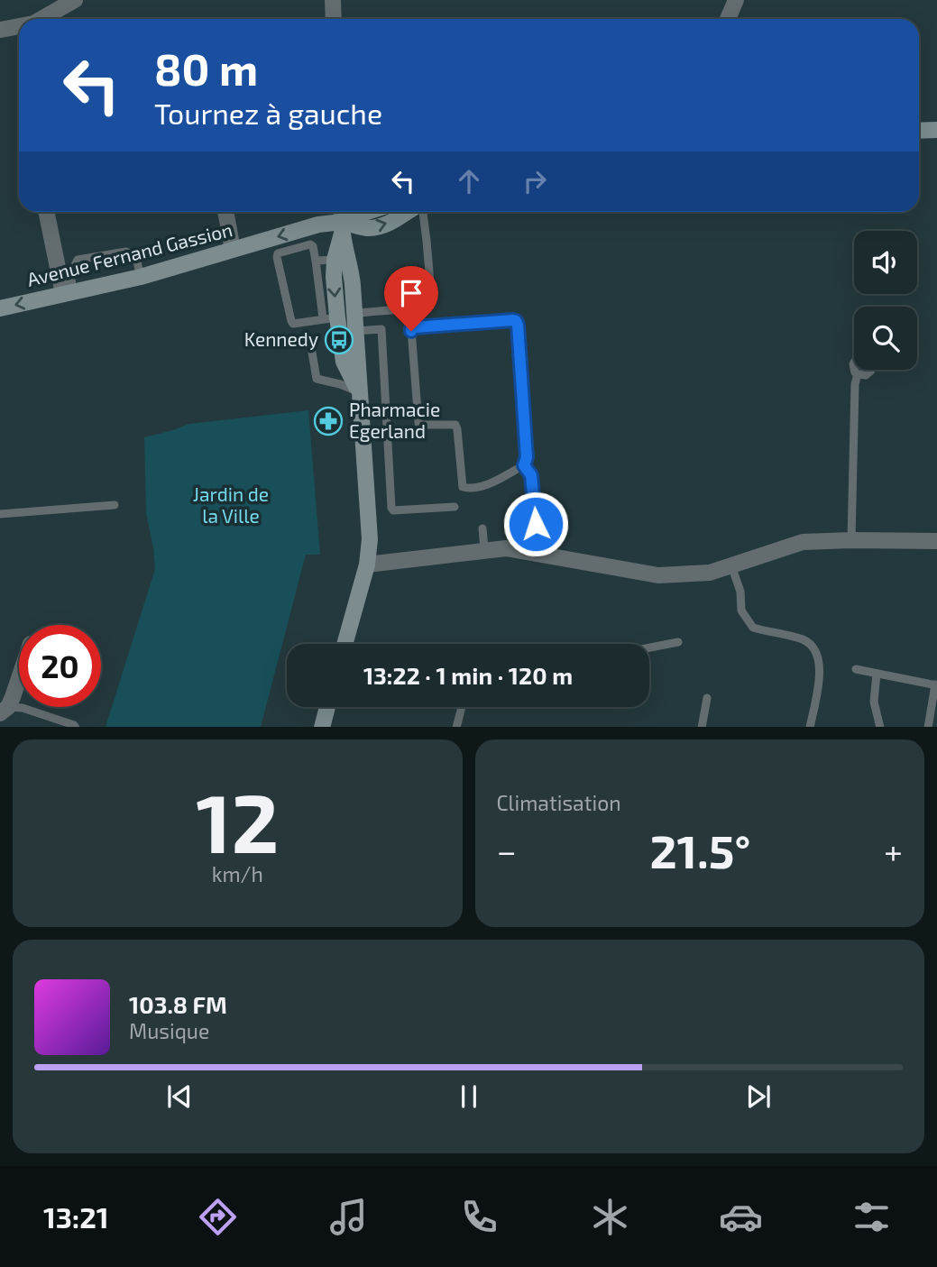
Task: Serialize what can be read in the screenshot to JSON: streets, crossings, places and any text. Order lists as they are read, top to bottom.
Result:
{
  "streets": {
    "street": ["Avenue Fernand Gassion"]
  },
  "parks": ["Jardin de la Ville"],
  "places": {
    "bus stop": ["Kennedy"],
    "pharmacy": ["Pharmacie Egerland"]
  },
  "page": {
    "turn": ["80 m", "Tournez à gauche"],
    "limit": "20",
    "trip": "13:22 · 1 min · 120 m",
    "tile": [
      ["12", "km/h"],
      "Climatisation"
    ],
    "heat": ["−", "21.5°", "+"],
    "song": ["103.8 FM", "Musique"],
    "tabs": "13:21"
  }
}
